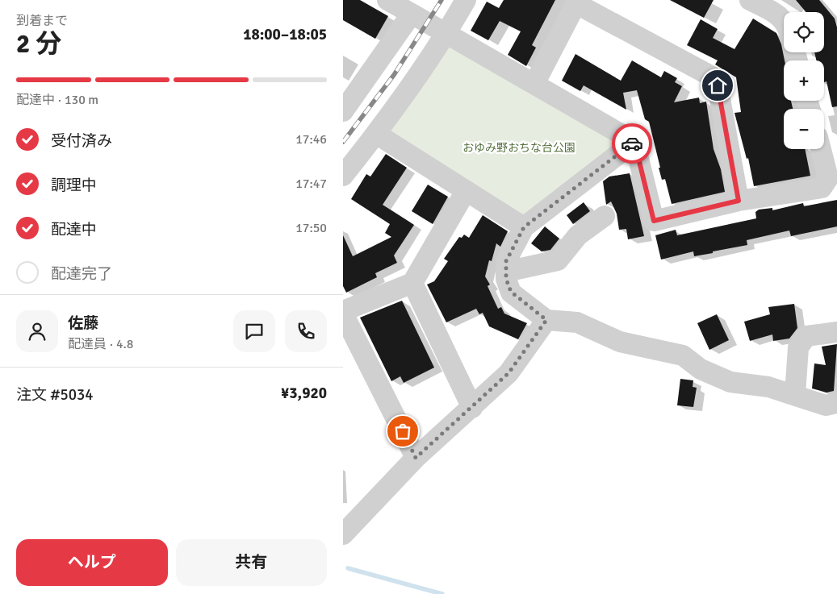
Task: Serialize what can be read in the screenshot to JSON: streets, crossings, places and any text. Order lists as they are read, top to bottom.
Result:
{
  "parks": ["おゆみ野おちな台公園"],
  "page": {
    "heading": ["2 分", "到着まで", "18:00–18:05"],
    "panel": [
      "佐藤",
      "配達員 · 4.8",
      "注文 #5034",
      "¥3,920"
    ],
    "map_buttons": ["+", "−"],
    "bar": "配達中 · 130 m",
    "list": [
      ["受付済み", "17:46"],
      ["調理中", "17:47"],
      ["配達中", "17:50"],
      "配達完了"
    ],
    "buttons": ["ヘルプ", "共有"]
  }
}
